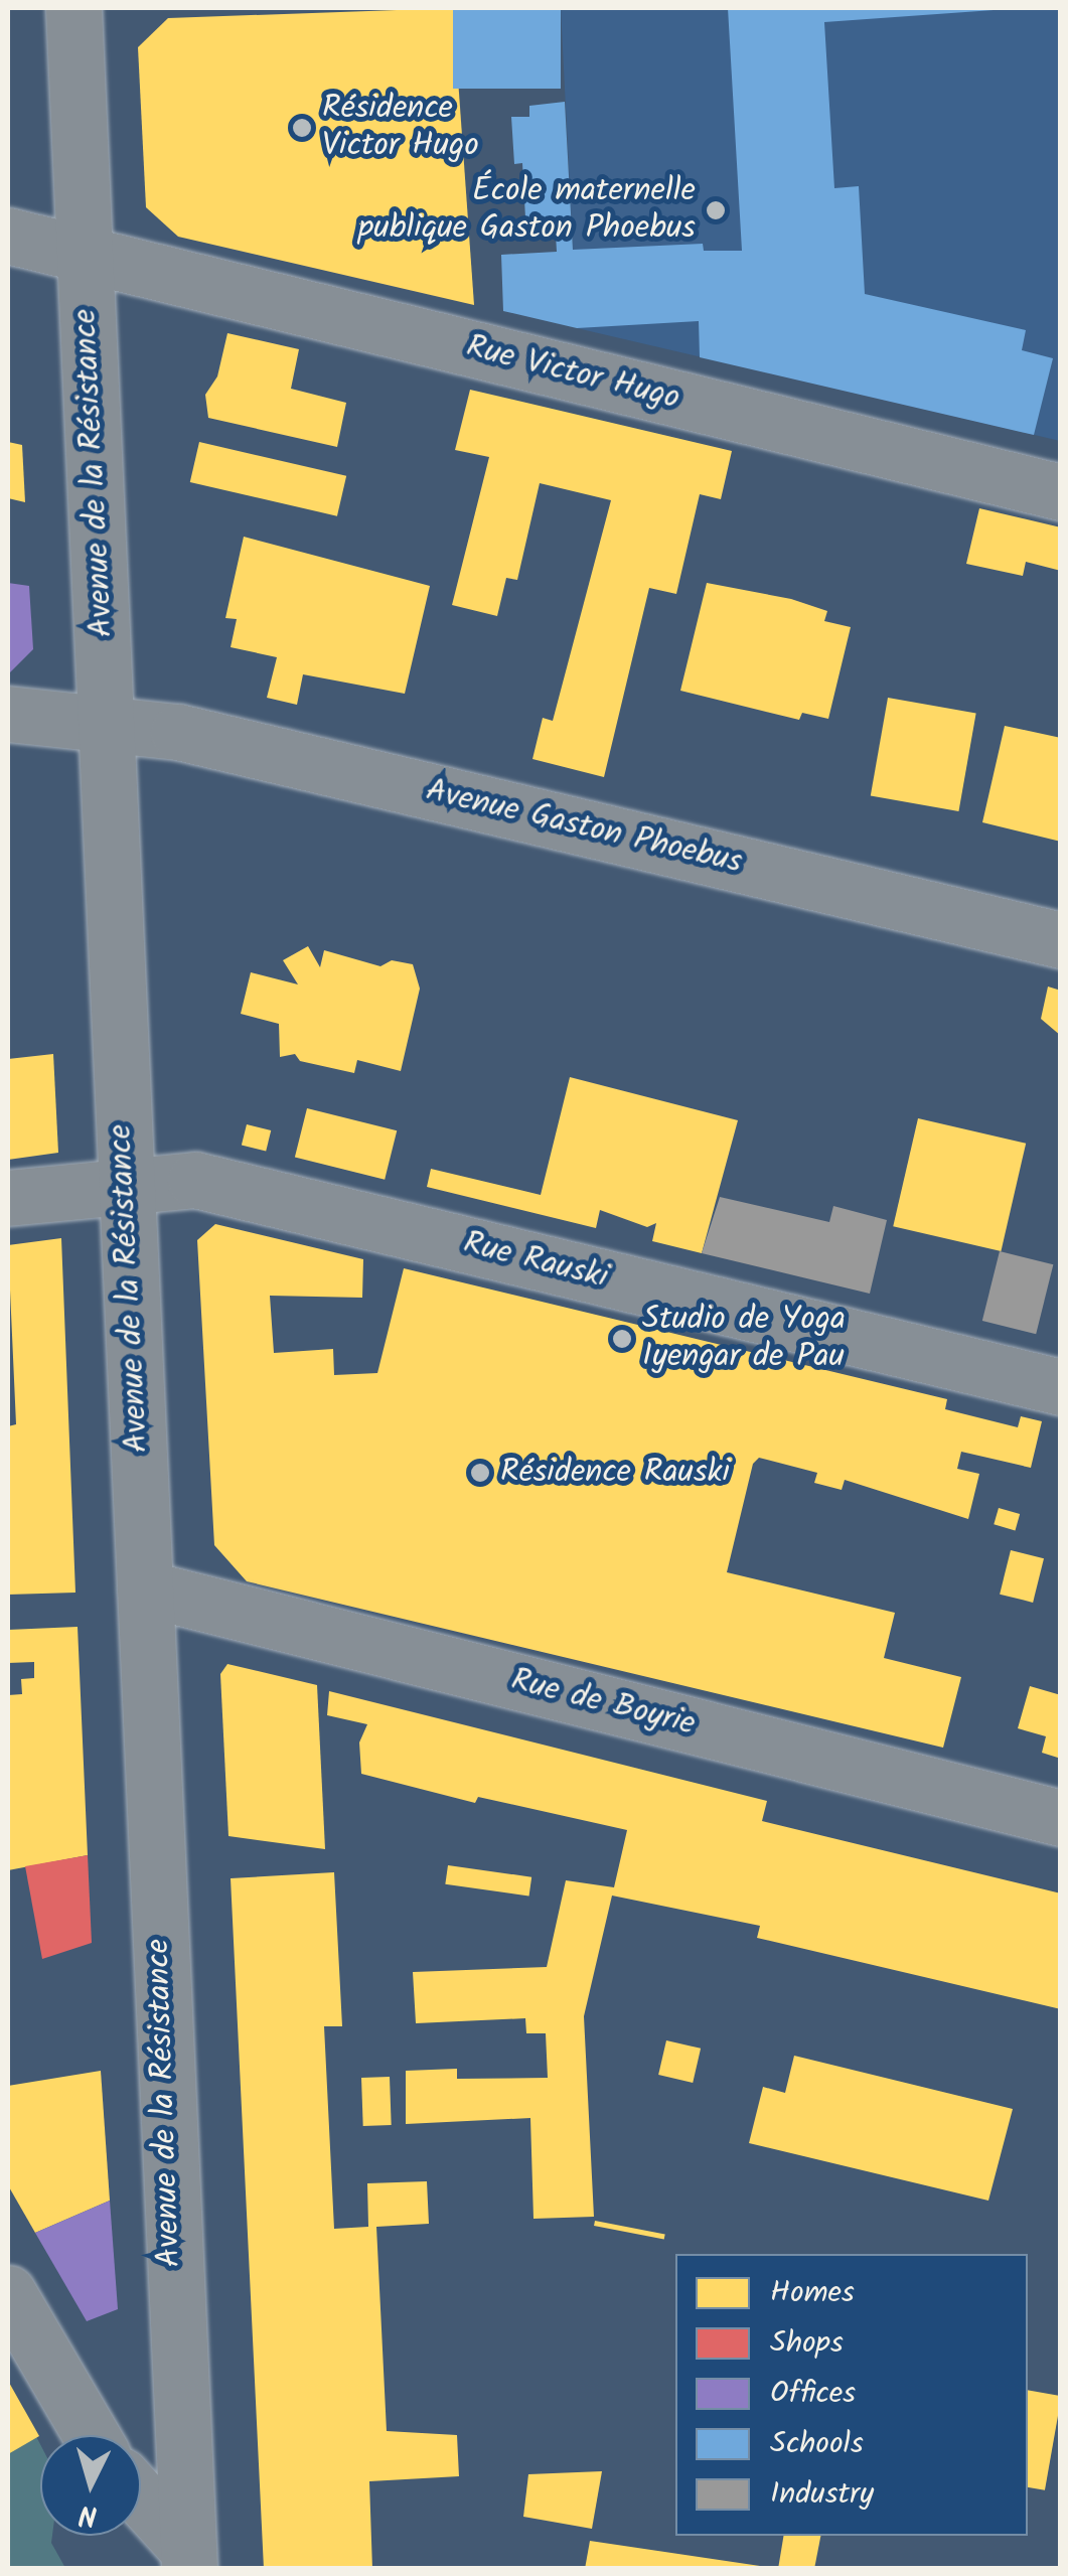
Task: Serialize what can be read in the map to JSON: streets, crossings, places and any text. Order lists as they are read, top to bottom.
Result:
{
  "streets": {
    "street": [
      "Rue Victor Hugo",
      "Avenue de la Résistance",
      "Avenue Gaston Phoebus",
      "Rue Rauski",
      "Rue de Boyrie"
    ]
  },
  "crossings": [
    ["Rue Victor Hugo", "Avenue de la Résistance"],
    ["Avenue de la Résistance", "Avenue Gaston Phoebus"],
    ["Avenue de la Résistance", "Rue Rauski"],
    ["Avenue de la Résistance", "Rue de Boyrie"]
  ],
  "places": [
    "Résidence Victor Hugo",
    "École maternelle publique Gaston Phoebus",
    "Studio de Yoga Iyengar de Pau",
    "Résidence Rauski"
  ],
  "legend": [
    "Homes",
    "Shops",
    "Offices",
    "Schools",
    "Industry"
  ],
  "north": "bottom"
}
